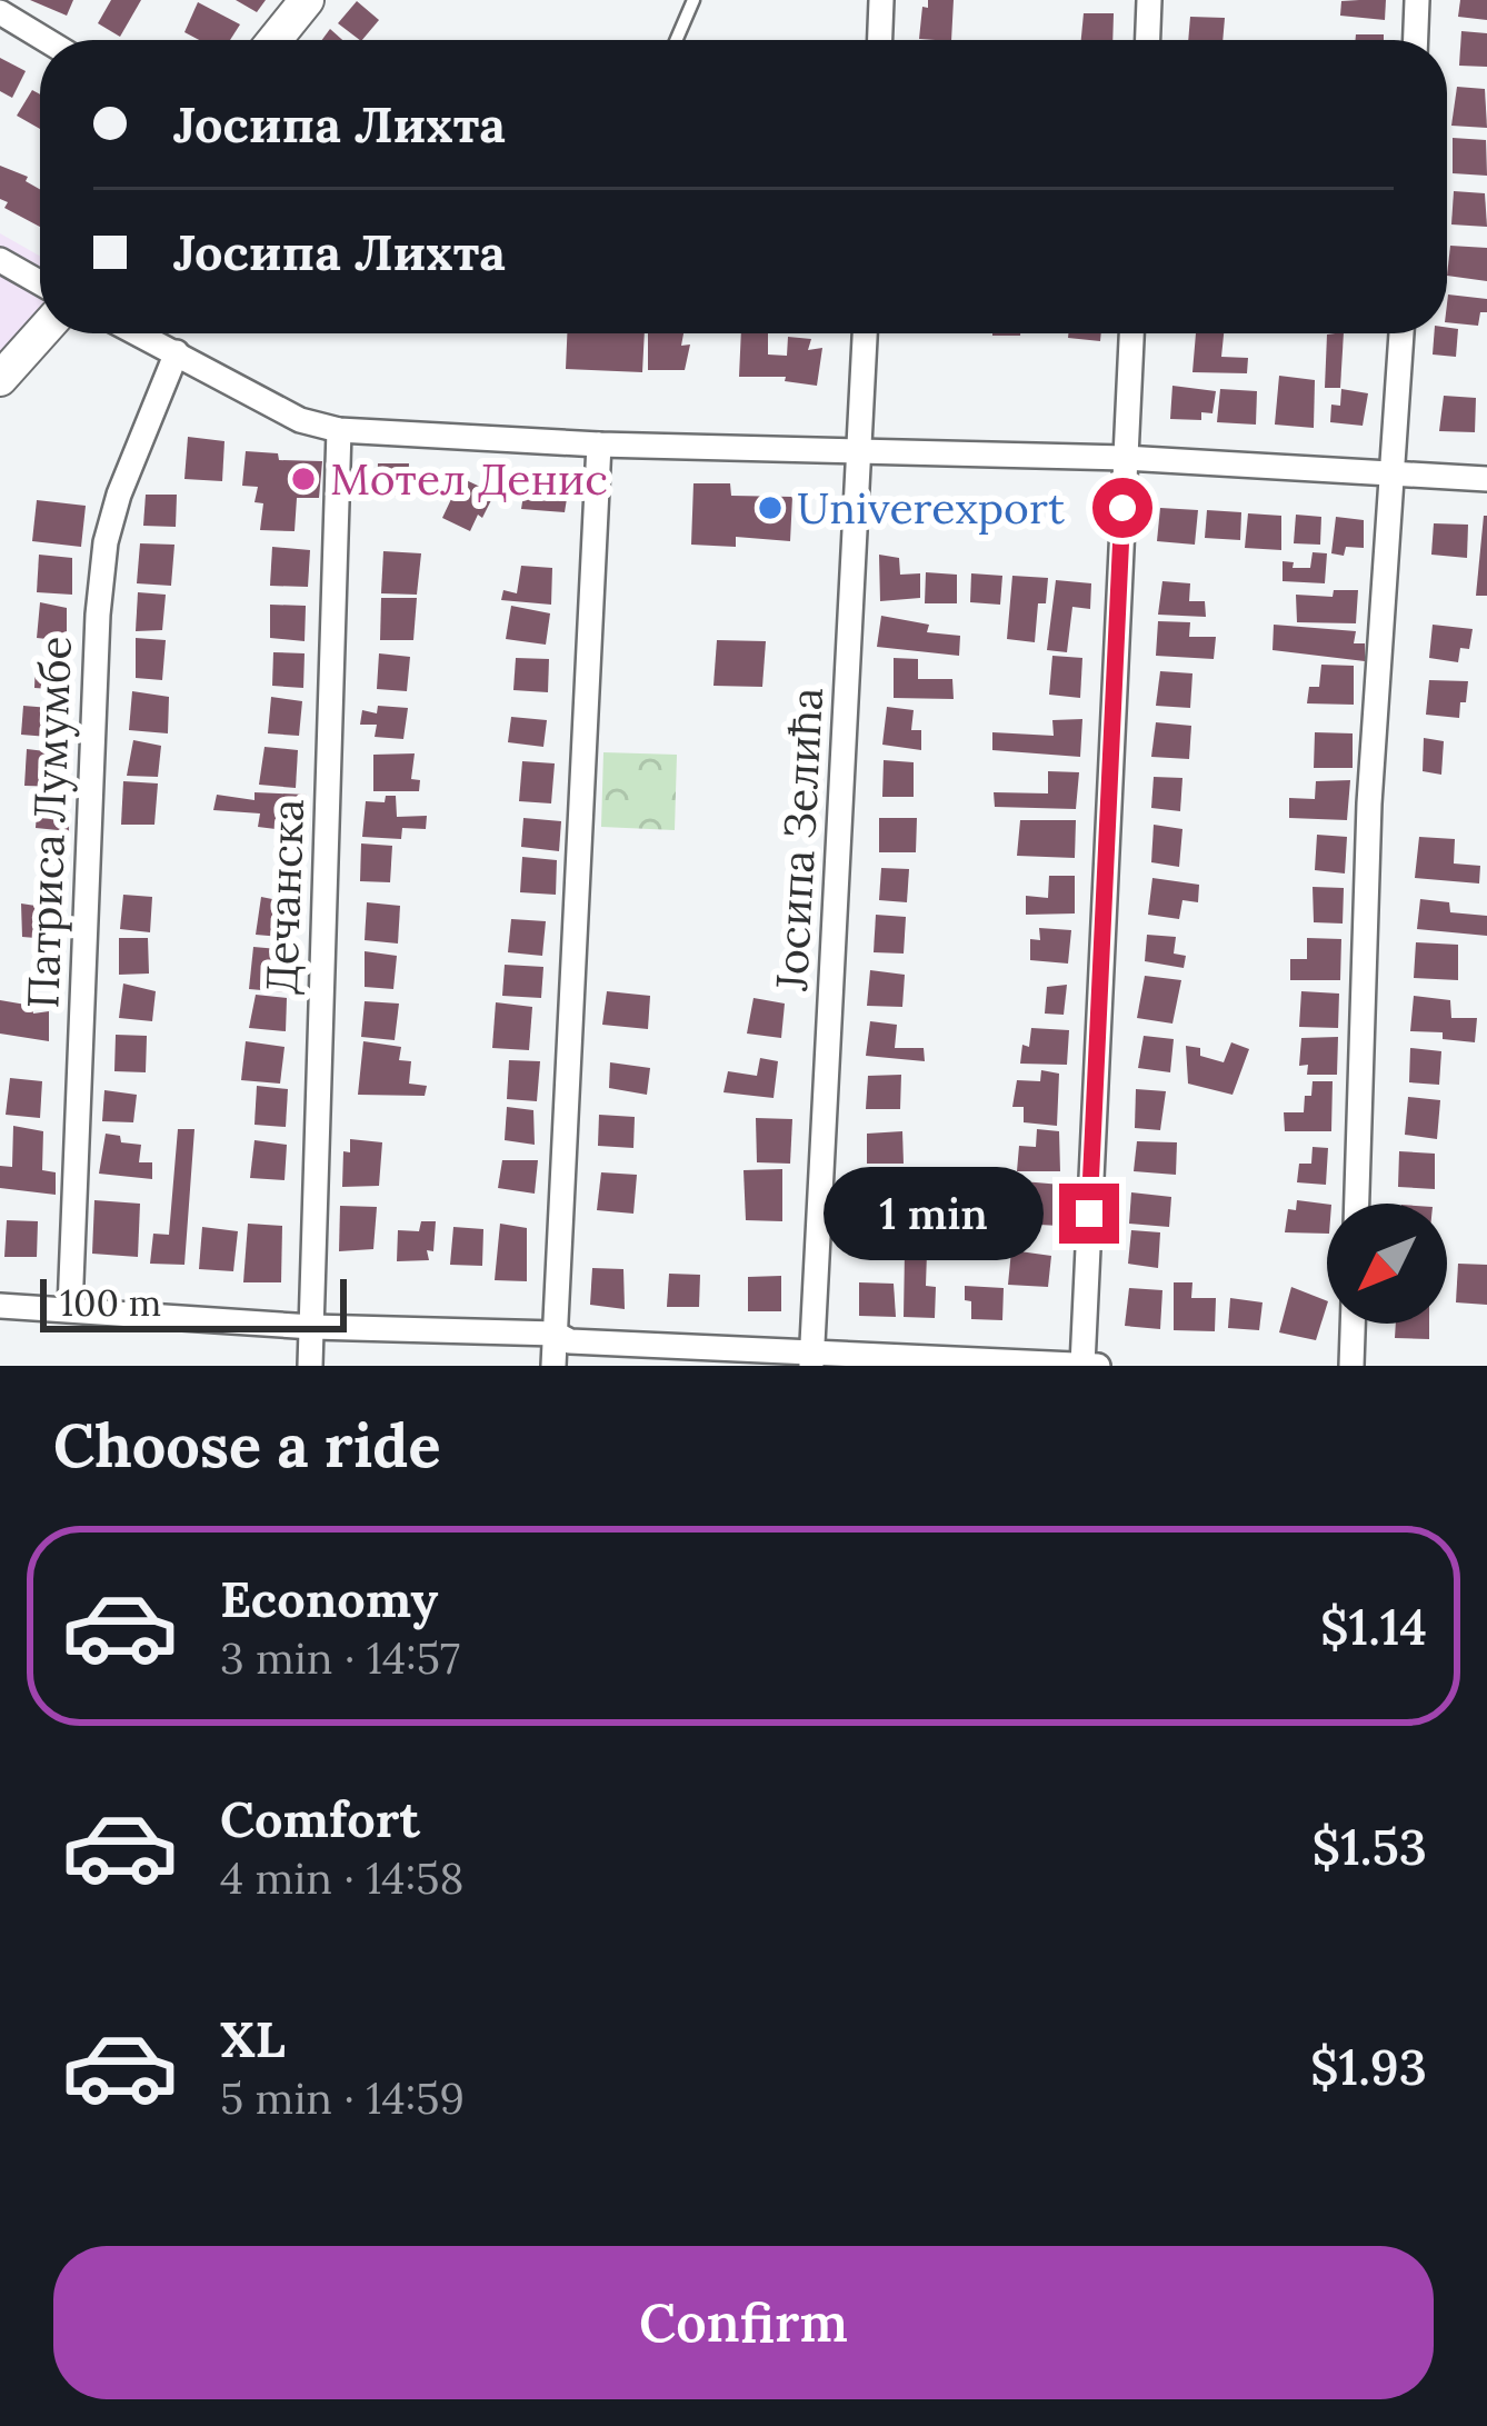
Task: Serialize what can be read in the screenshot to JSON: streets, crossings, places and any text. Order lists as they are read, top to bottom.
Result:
{
  "streets": {
    "street": ["Патриса Лумумбе", "Јосипа Зелића", "Дечанска"]
  },
  "places": ["Мотел Денис", "Univerexport"],
  "scale_bar": "100 m",
  "north": "bottom left",
  "page": {
    "banner": ["Јосипа Лихта", "Јосипа Лихта"],
    "bubble": "1 min",
    "scale": "100 m",
    "heading": "Choose a ride",
    "list": [
      {
        "name": "Economy",
        "note": "3 min · 14:57",
        "value": "$1.14"
      },
      {
        "name": "Comfort",
        "note": "4 min · 14:58",
        "value": "$1.53"
      },
      {
        "name": "XL",
        "note": "5 min · 14:59",
        "value": "$1.93"
      }
    ],
    "buttons": "Confirm"
  }
}
